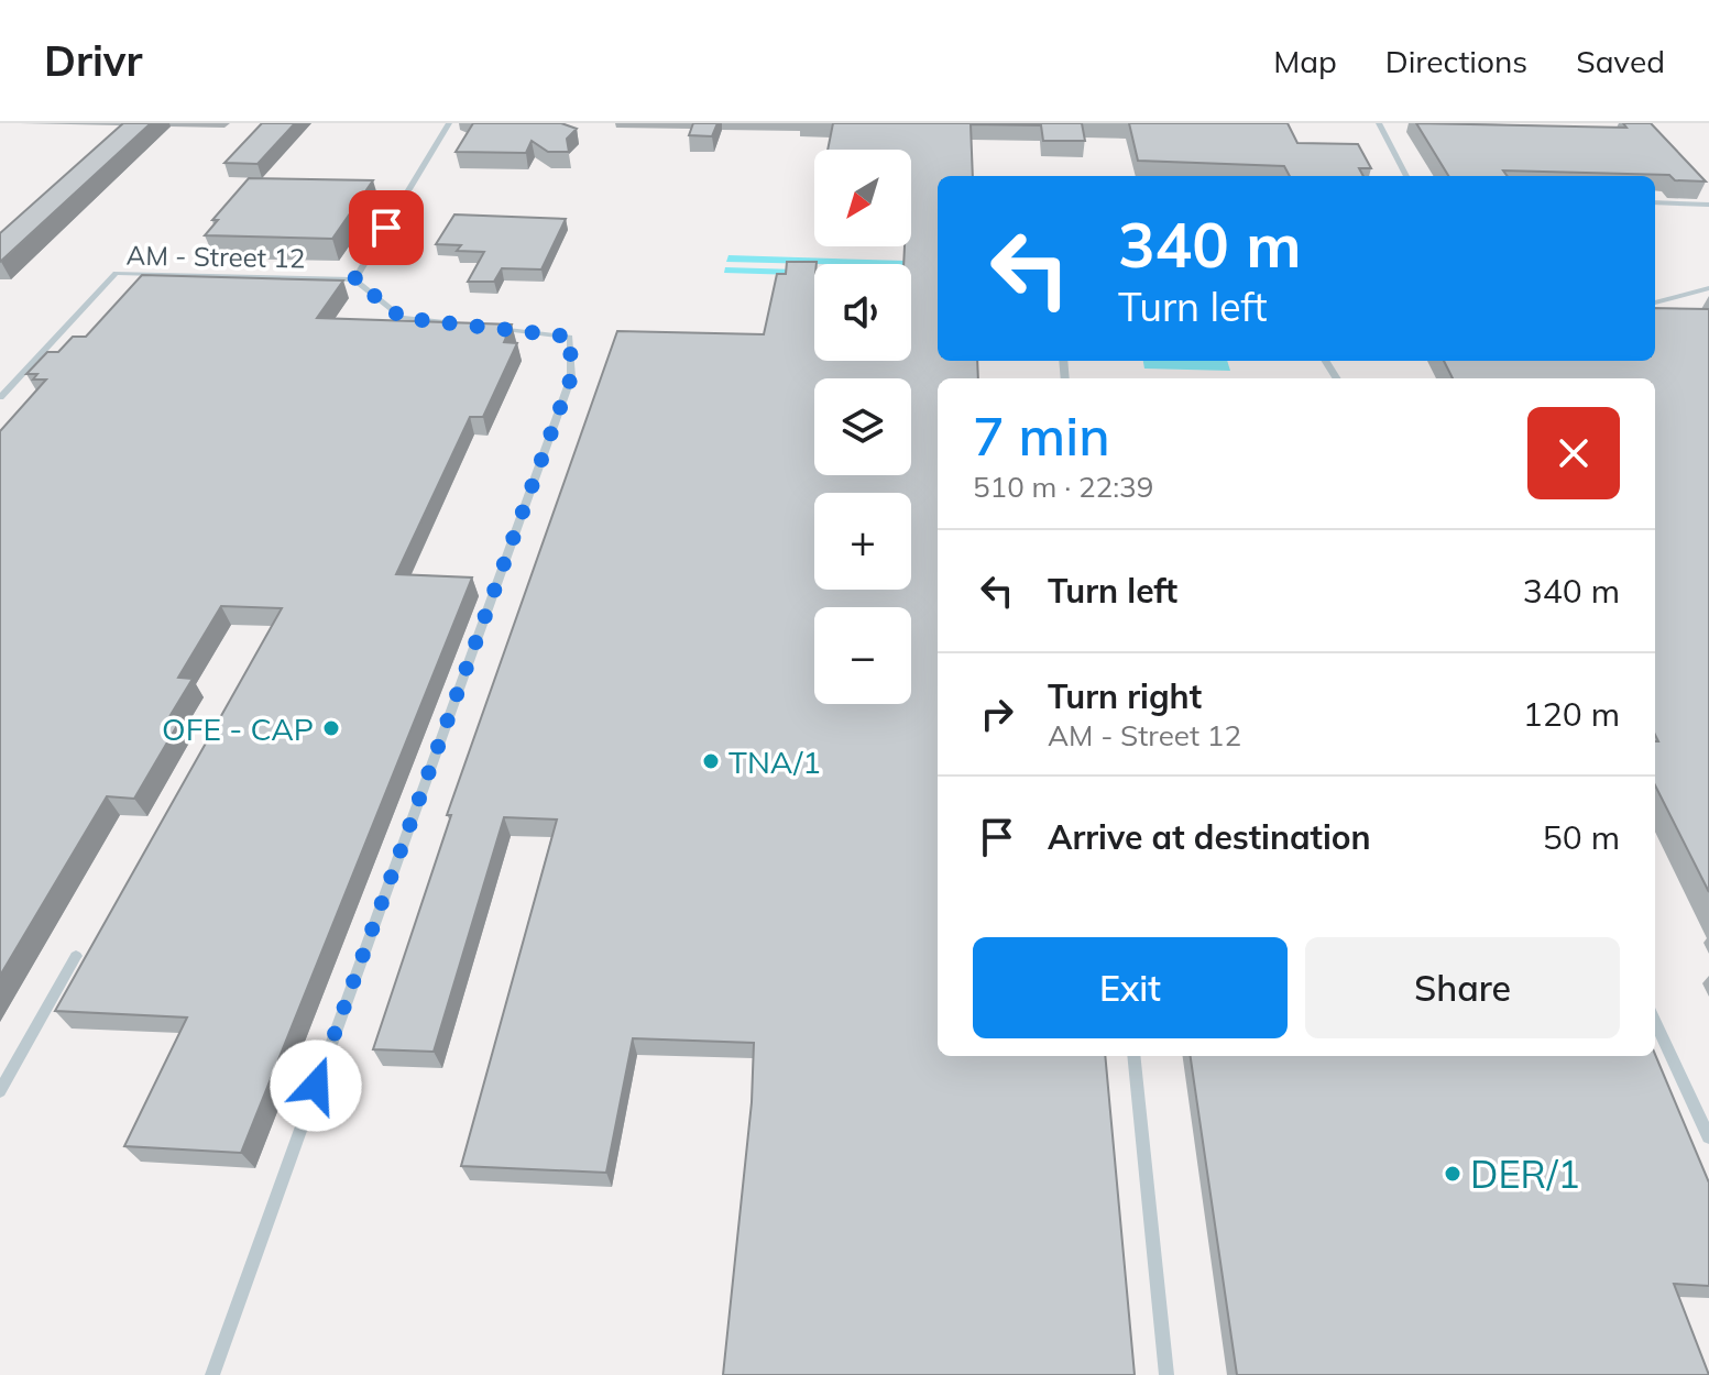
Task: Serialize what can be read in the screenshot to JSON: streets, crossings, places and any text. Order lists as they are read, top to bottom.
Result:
{
  "streets": {
    "lane": ["AM - Street 12"]
  },
  "places": ["OFE - CAP", "TNA/1", "DER/1"],
  "north": "bottom left",
  "page": {
    "header": "Drivr",
    "nav": ["Map", "Directions", "Saved"],
    "map_buttons": ["+", "−"],
    "turn": ["340 m", "Turn left"],
    "heading": ["7 min", "510 m · 22:39"],
    "list": [
      {
        "name": "Turn left",
        "value": "340 m"
      },
      {
        "name": "Turn right",
        "note": "AM - Street 12",
        "value": "120 m"
      },
      {
        "name": "Arrive at destination",
        "value": "50 m"
      }
    ],
    "buttons": ["Exit", "Share"]
  }
}
